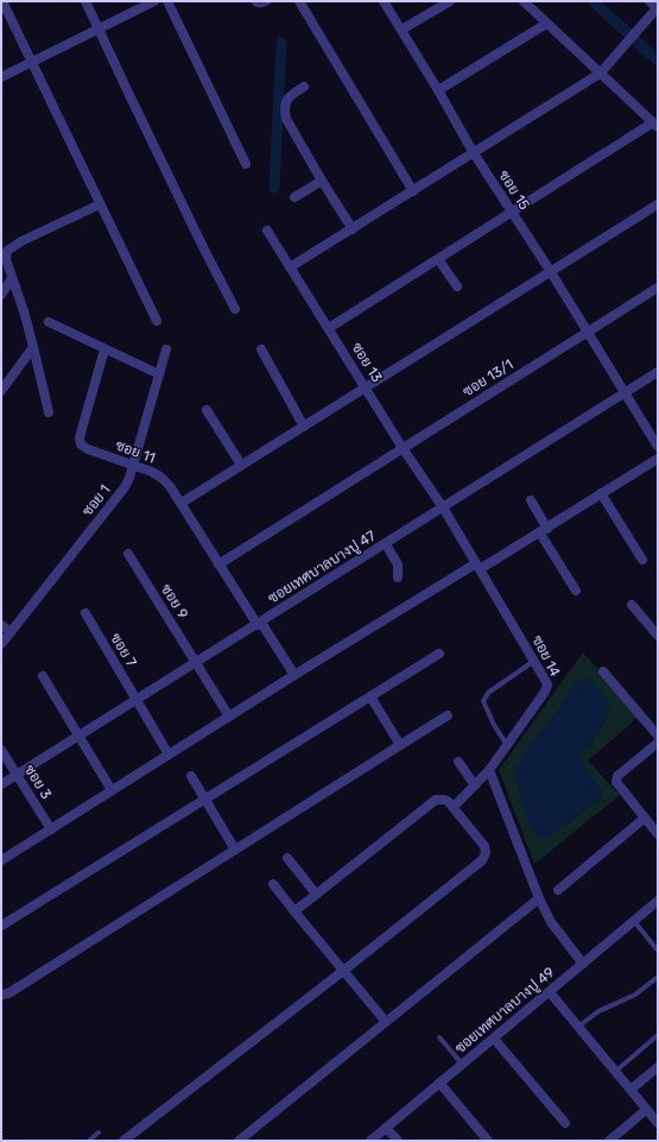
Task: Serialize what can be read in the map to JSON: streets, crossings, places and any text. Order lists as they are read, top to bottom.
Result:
{
  "streets": {
    "street": [
      "ซอย 15",
      "ซอย 13",
      "ซอย 13/1",
      "ซอย 11",
      "ซอย 1",
      "ซอยเทศบาลบางปู 47",
      "ซอย 9",
      "ซอย 7",
      "ซอย 14",
      "ซอย 3",
      "ซอยเทศบาลบางปู 49"
    ]
  },
  "crossings": [
    ["ซอย 15", "ซอย 13/1"],
    ["ซอย 15", "ซอยเทศบาลบางปู 47"],
    ["ซอย 13", "ซอย 13/1"],
    ["ซอย 13", "ซอยเทศบาลบางปู 47"],
    ["ซอย 13", "ซอย 14"],
    ["ซอย 13/1", "ซอย 11"],
    ["ซอย 11", "ซอย 1"],
    ["ซอย 11", "ซอยเทศบาลบางปู 47"],
    ["ซอยเทศบาลบางปู 47", "ซอย 9"],
    ["ซอยเทศบาลบางปู 47", "ซอย 7"],
    ["ซอยเทศบาลบางปู 47", "ซอย 14"],
    ["ซอยเทศบาลบางปู 47", "ซอย 3"]
  ]
}
